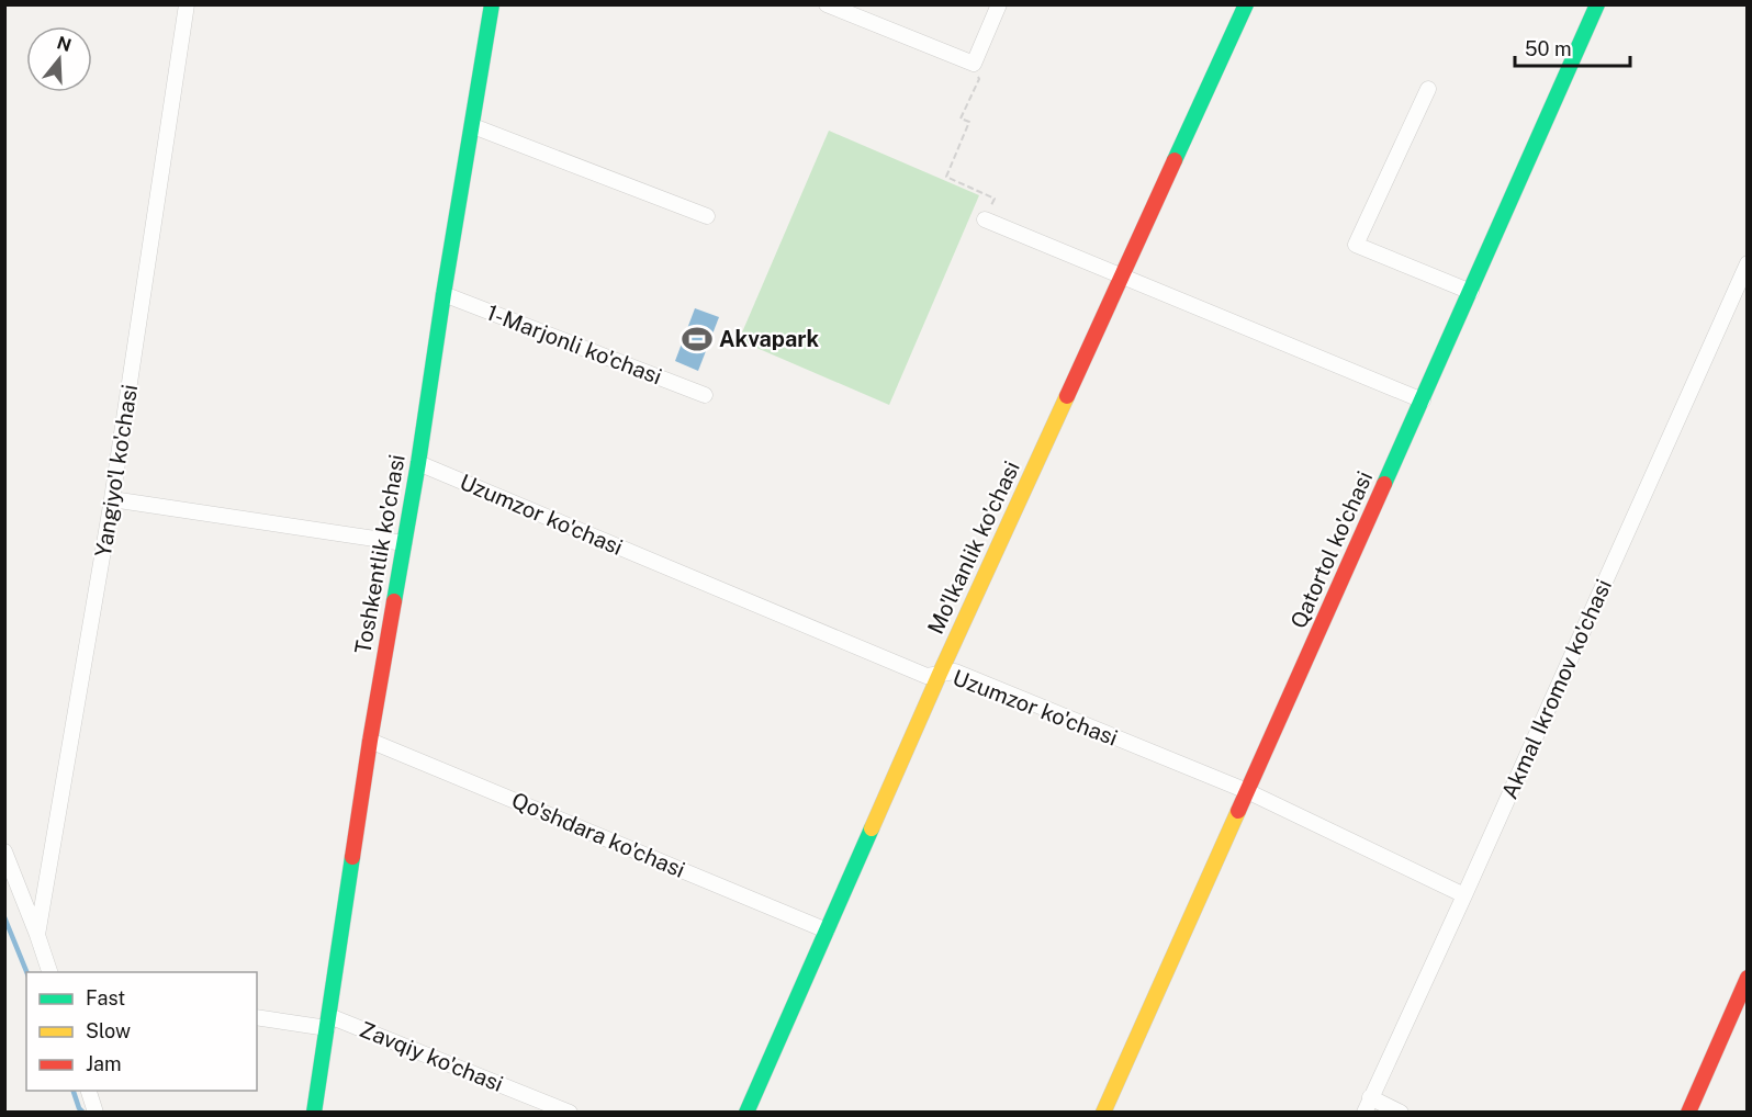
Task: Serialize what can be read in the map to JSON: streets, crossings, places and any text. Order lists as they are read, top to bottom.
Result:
{
  "streets": {
    "street": [
      "1-Marjonli ko'chasi",
      "Yangiyo'l ko'chasi",
      "Uzumzor ko'chasi",
      "Mo'lkanlik ko'chasi",
      "Qatortol ko'chasi",
      "Toshkentlik ko'chasi",
      "Akmal Ikromov ko'chasi",
      "Qo'shdara ko'chasi",
      "Zavqiy ko'chasi"
    ]
  },
  "crossings": [
    ["1-Marjonli ko'chasi", "Toshkentlik ko'chasi"],
    ["Uzumzor ko'chasi", "Mo'lkanlik ko'chasi"],
    ["Uzumzor ko'chasi", "Qatortol ko'chasi"],
    ["Uzumzor ko'chasi", "Toshkentlik ko'chasi"],
    ["Uzumzor ko'chasi", "Akmal Ikromov ko'chasi"],
    ["Mo'lkanlik ko'chasi", "Qo'shdara ko'chasi"],
    ["Toshkentlik ko'chasi", "Qo'shdara ko'chasi"],
    ["Toshkentlik ko'chasi", "Zavqiy ko'chasi"]
  ],
  "places": {
    "sports": ["Akvapark"]
  },
  "legend": ["Fast", "Slow", "Jam"],
  "scale_bar": "50 m",
  "north": "top"
}
